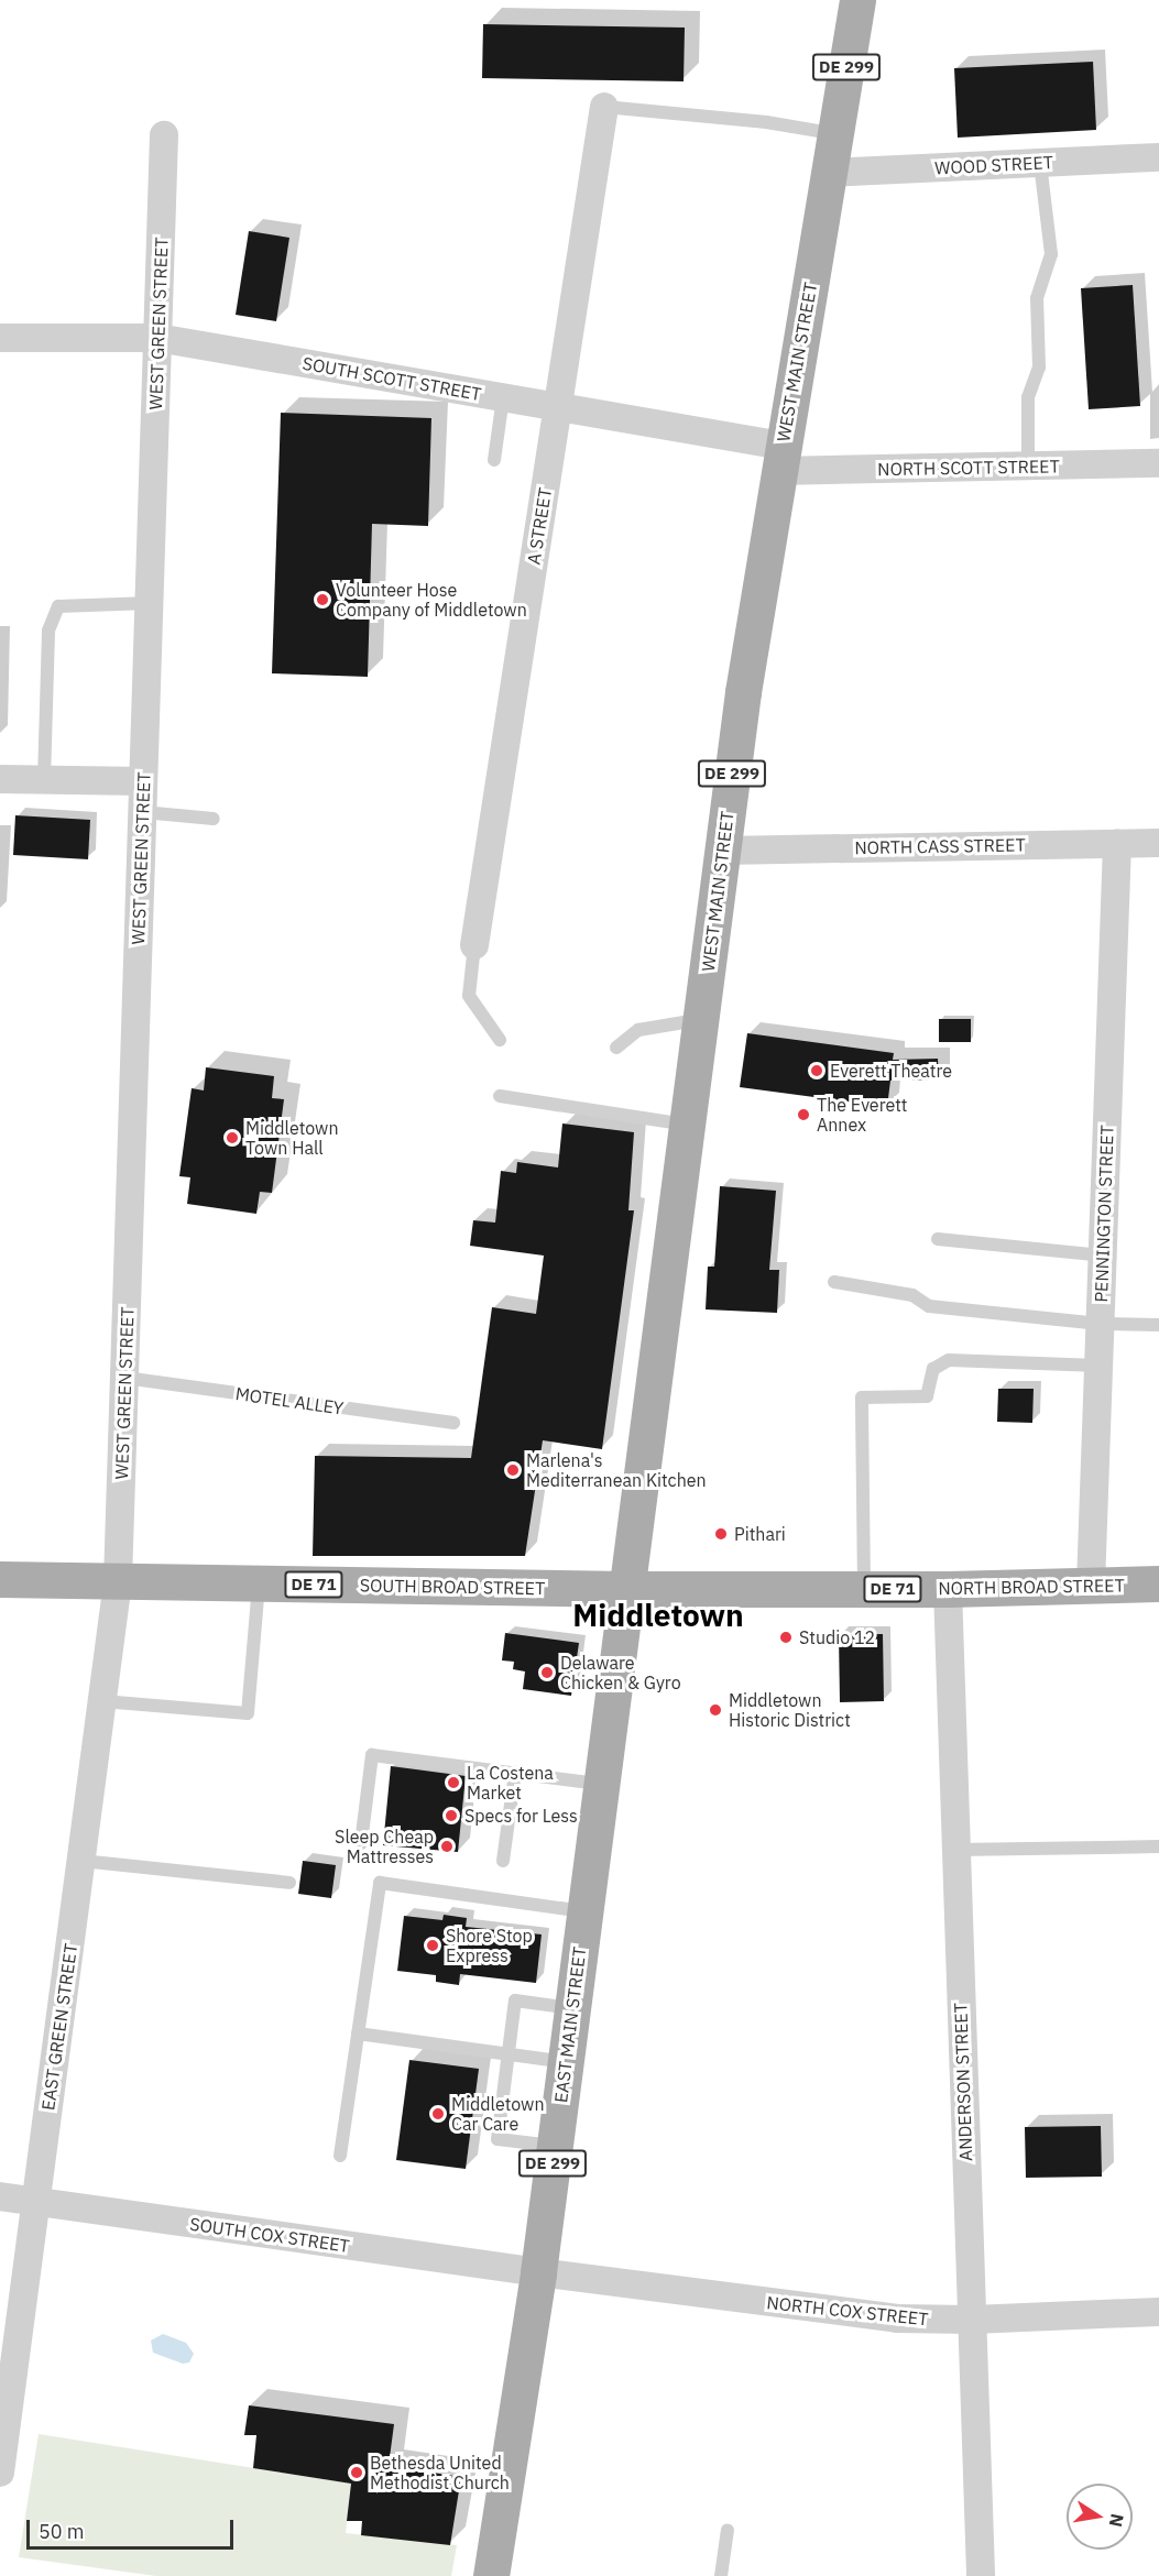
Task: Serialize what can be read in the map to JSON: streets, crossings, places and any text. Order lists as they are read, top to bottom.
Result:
{
  "streets": {
    "main road": [
      "DE 299",
      "WEST MAIN STREET",
      "DE 71",
      "SOUTH BROAD STREET",
      "NORTH BROAD STREET",
      "EAST MAIN STREET"
    ],
    "street": [
      "WOOD STREET",
      "WEST GREEN STREET",
      "SOUTH SCOTT STREET",
      "NORTH SCOTT STREET",
      "A STREET",
      "NORTH CASS STREET",
      "PENNINGTON STREET",
      "EAST GREEN STREET",
      "ANDERSON STREET",
      "SOUTH COX STREET",
      "NORTH COX STREET"
    ],
    "lane": ["MOTEL ALLEY"]
  },
  "crossings": [
    ["WOOD STREET", "WEST MAIN STREET"],
    ["WEST GREEN STREET", "SOUTH SCOTT STREET"],
    ["WEST GREEN STREET", "MOTEL ALLEY"],
    ["WEST GREEN STREET", "SOUTH BROAD STREET"],
    ["WEST GREEN STREET", "EAST GREEN STREET"],
    ["WEST MAIN STREET", "SOUTH SCOTT STREET"],
    ["WEST MAIN STREET", "NORTH SCOTT STREET"],
    ["WEST MAIN STREET", "NORTH CASS STREET"],
    ["WEST MAIN STREET", "SOUTH BROAD STREET"],
    ["WEST MAIN STREET", "NORTH BROAD STREET"],
    ["WEST MAIN STREET", "EAST MAIN STREET"],
    ["SOUTH SCOTT STREET", "NORTH SCOTT STREET"],
    ["SOUTH SCOTT STREET", "A STREET"],
    ["NORTH CASS STREET", "PENNINGTON STREET"],
    ["PENNINGTON STREET", "NORTH BROAD STREET"],
    ["SOUTH BROAD STREET", "NORTH BROAD STREET"],
    ["SOUTH BROAD STREET", "EAST MAIN STREET"],
    ["SOUTH BROAD STREET", "EAST GREEN STREET"],
    ["NORTH BROAD STREET", "EAST MAIN STREET"],
    ["NORTH BROAD STREET", "ANDERSON STREET"],
    ["EAST MAIN STREET", "SOUTH COX STREET"],
    ["EAST MAIN STREET", "NORTH COX STREET"],
    ["EAST GREEN STREET", "SOUTH COX STREET"],
    ["ANDERSON STREET", "NORTH COX STREET"],
    ["SOUTH COX STREET", "NORTH COX STREET"]
  ],
  "districts": ["Middletown"],
  "places": [
    "Volunteer Hose Company of Middletown",
    "Everett Theatre",
    "The Everett Annex",
    "Middletown Town Hall",
    "Marlena's Mediterranean Kitchen",
    "Pithari",
    "Studio 12",
    "Delaware Chicken & Gyro",
    "Middletown Historic District",
    "La Costena Market",
    "Specs for Less",
    "Sleep Cheap Mattresses",
    "Shore Stop Express",
    "Middletown Car Care",
    "Bethesda United Methodist Church"
  ],
  "scale_bar": "50 m",
  "north": "right"
}
